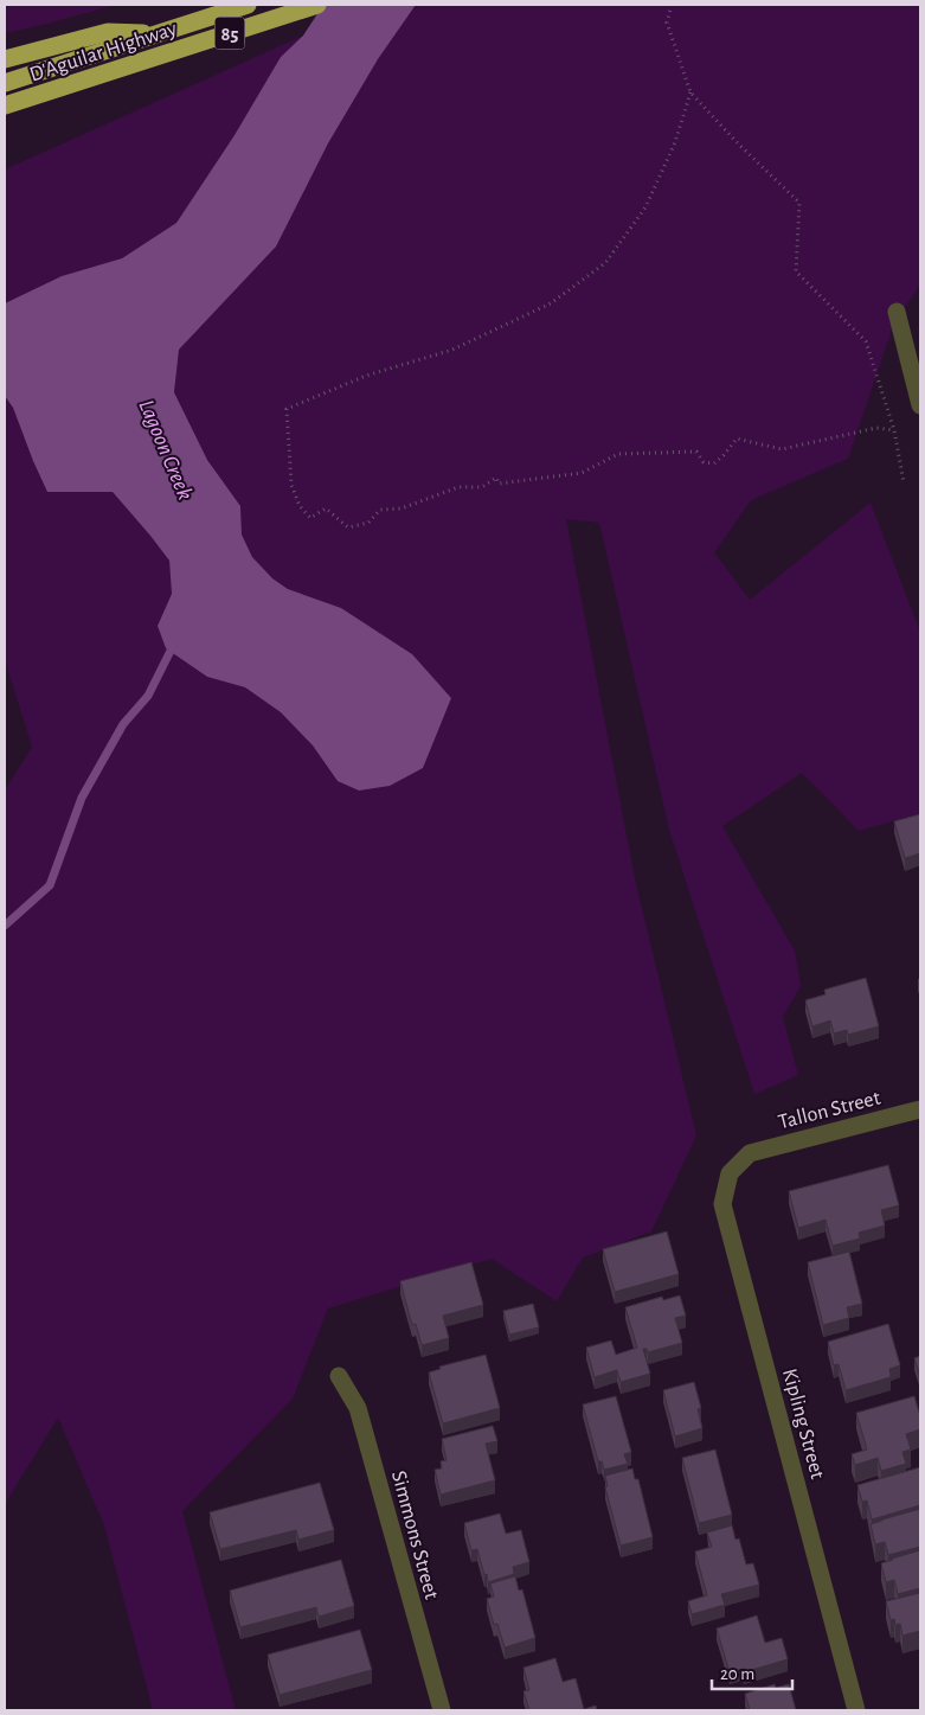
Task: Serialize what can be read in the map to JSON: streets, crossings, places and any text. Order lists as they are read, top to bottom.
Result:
{
  "streets": {
    "highway": ["85", "D'Aguilar Highway"],
    "street": ["Tallon Street", "Kipling Street", "Simmons Street"]
  },
  "crossings": [
    ["Tallon Street", "Kipling Street"]
  ],
  "water": ["Lagoon Creek"],
  "scale_bar": "20 m"
}
